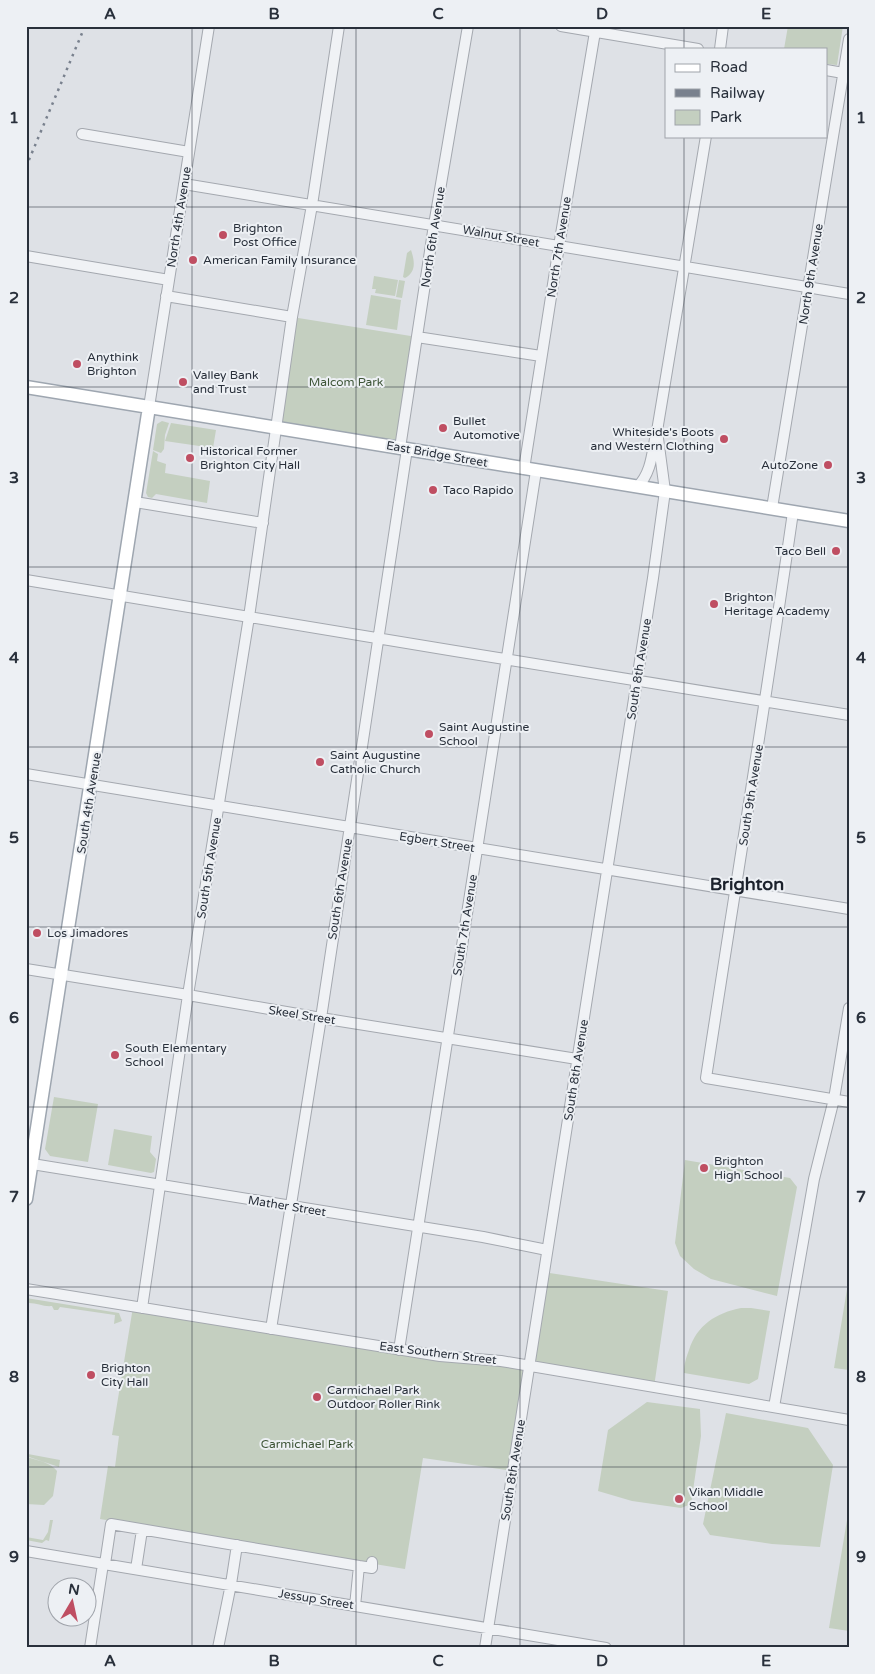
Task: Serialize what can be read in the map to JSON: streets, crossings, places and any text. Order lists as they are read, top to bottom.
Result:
{
  "streets": {
    "main road": ["East Bridge Street", "South 4th Avenue"],
    "street": [
      "North 4th Avenue",
      "Walnut Street",
      "North 6th Avenue",
      "North 7th Avenue",
      "North 9th Avenue",
      "South 8th Avenue",
      "South 9th Avenue",
      "Egbert Street",
      "South 5th Avenue",
      "South 6th Avenue",
      "South 7th Avenue",
      "Skeel Street",
      "Mather Street",
      "East Southern Street",
      "Jessup Street"
    ]
  },
  "crossings": [
    ["North 4th Avenue", "Walnut Street"],
    ["North 4th Avenue", "East Bridge Street"],
    ["North 4th Avenue", "South 4th Avenue"],
    ["Walnut Street", "North 6th Avenue"],
    ["Walnut Street", "North 7th Avenue"],
    ["Walnut Street", "North 9th Avenue"],
    ["Walnut Street", "South 5th Avenue"],
    ["North 6th Avenue", "East Bridge Street"],
    ["North 6th Avenue", "South 6th Avenue"],
    ["North 7th Avenue", "East Bridge Street"],
    ["North 7th Avenue", "South 7th Avenue"],
    ["North 9th Avenue", "East Bridge Street"],
    ["East Bridge Street", "South 8th Avenue"],
    ["East Bridge Street", "South 9th Avenue"],
    ["East Bridge Street", "South 4th Avenue"],
    ["East Bridge Street", "South 5th Avenue"],
    ["East Bridge Street", "South 6th Avenue"],
    ["East Bridge Street", "South 7th Avenue"],
    ["South 8th Avenue", "Egbert Street"],
    ["South 8th Avenue", "Skeel Street"],
    ["South 8th Avenue", "Mather Street"],
    ["South 8th Avenue", "East Southern Street"],
    ["South 8th Avenue", "Jessup Street"],
    ["South 9th Avenue", "Egbert Street"],
    ["South 4th Avenue", "Egbert Street"],
    ["South 4th Avenue", "Skeel Street"],
    ["South 4th Avenue", "Mather Street"],
    ["Egbert Street", "South 5th Avenue"],
    ["Egbert Street", "South 6th Avenue"],
    ["Egbert Street", "South 7th Avenue"],
    ["South 5th Avenue", "Skeel Street"],
    ["South 5th Avenue", "Mather Street"],
    ["South 5th Avenue", "East Southern Street"],
    ["South 6th Avenue", "Skeel Street"],
    ["South 6th Avenue", "Mather Street"],
    ["South 6th Avenue", "East Southern Street"],
    ["South 7th Avenue", "Skeel Street"],
    ["South 7th Avenue", "Mather Street"],
    ["South 7th Avenue", "East Southern Street"]
  ],
  "districts": ["Brighton"],
  "parks": ["Malcom Park", "Carmichael Park"],
  "places": [
    "Brighton Post Office",
    "American Family Insurance",
    "Anythink Brighton",
    "Valley Bank and Trust",
    "Bullet Automotive",
    "Whiteside's Boots and Western Clothing",
    "Historical Former Brighton City Hall",
    "AutoZone",
    "Taco Rapido",
    "Taco Bell",
    "Brighton Heritage Academy",
    "Saint Augustine School",
    "Saint Augustine Catholic Church",
    "Los Jimadores",
    "South Elementary School",
    "Brighton High School",
    "Brighton City Hall",
    "Carmichael Park Outdoor Roller Rink",
    "Vikan Middle School"
  ],
  "legend": ["Road", "Railway", "Park"],
  "north": "top",
  "grid": {
    "columns": [
      "A",
      "B",
      "C",
      "D",
      "E"
    ],
    "rows": [
      "1",
      "2",
      "3",
      "4",
      "5",
      "6",
      "7",
      "8",
      "9"
    ]
  }
}
